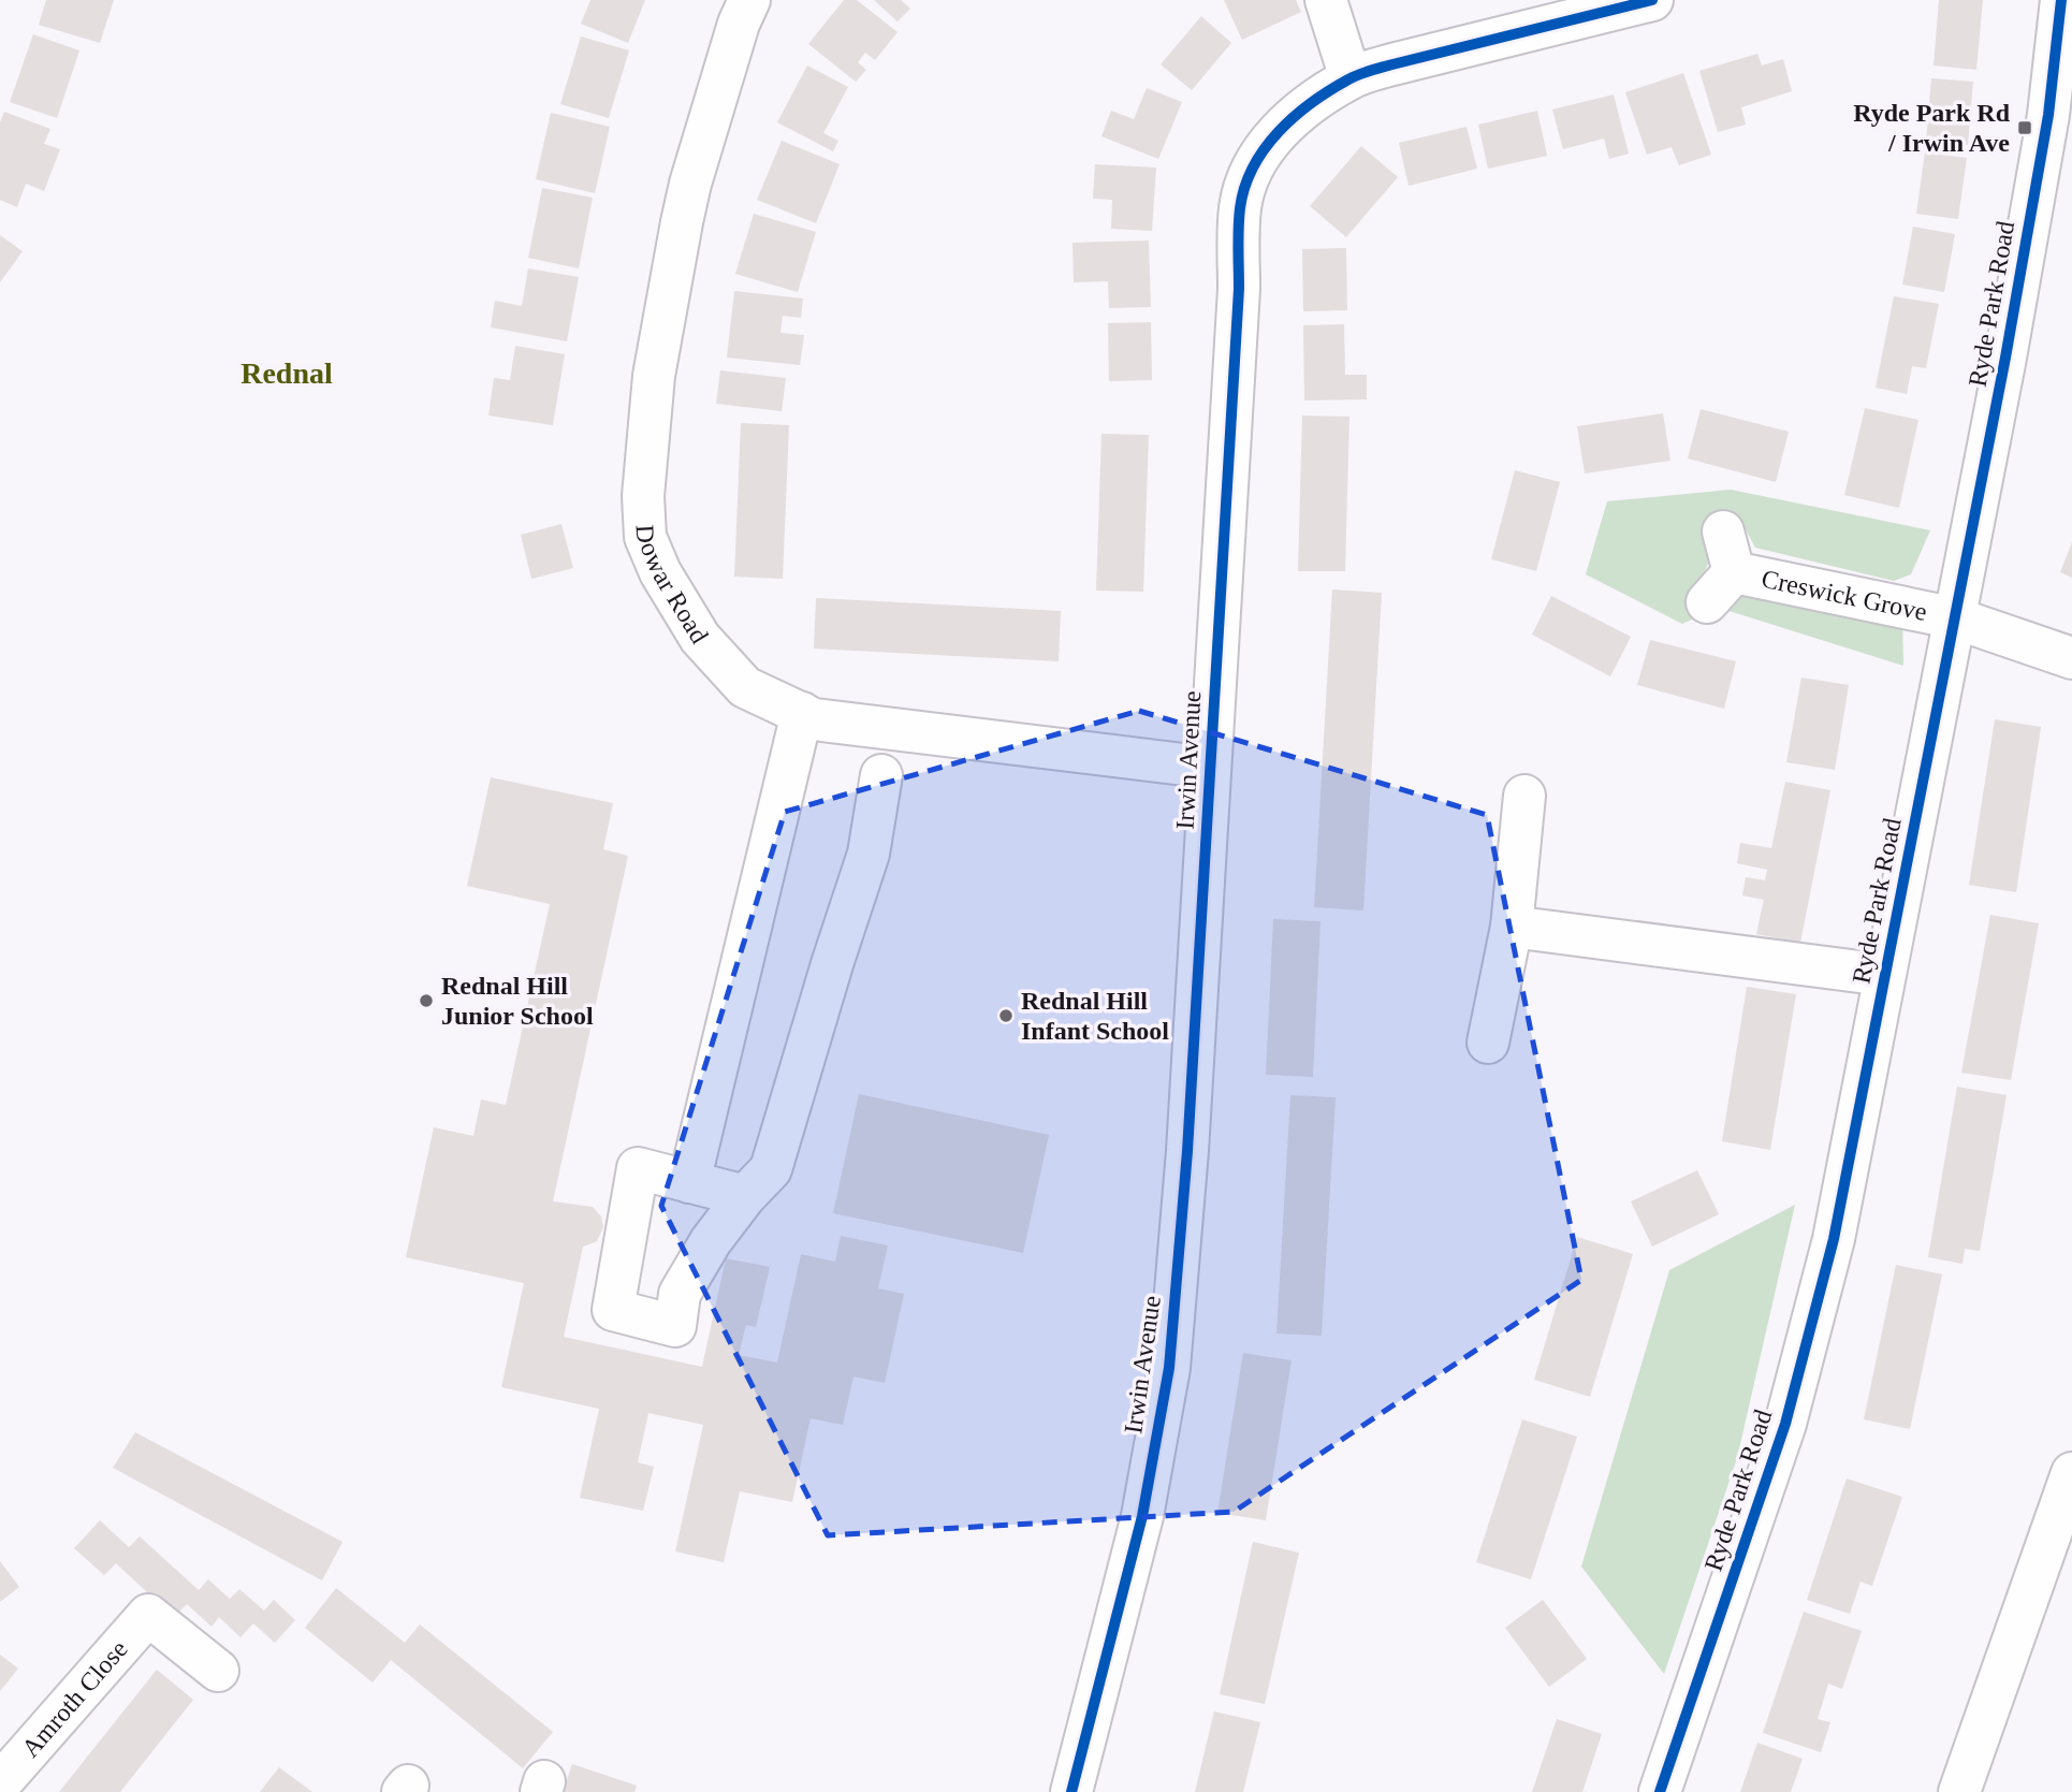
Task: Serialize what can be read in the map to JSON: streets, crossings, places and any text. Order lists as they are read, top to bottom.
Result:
{
  "streets": {
    "street": [
      "Ryde Park Road",
      "Dowar Road",
      "Creswick Grove",
      "Irwin Avenue",
      "Amroth Close"
    ]
  },
  "crossings": [
    ["Ryde Park Road", "Creswick Grove"],
    ["Dowar Road", "Irwin Avenue"]
  ],
  "districts": ["Rednal"],
  "places": {
    "transit": ["Ryde Park Rd / Irwin Ave"],
    "other": ["Rednal Hill Junior School", "Rednal Hill Infant School"]
  }
}
